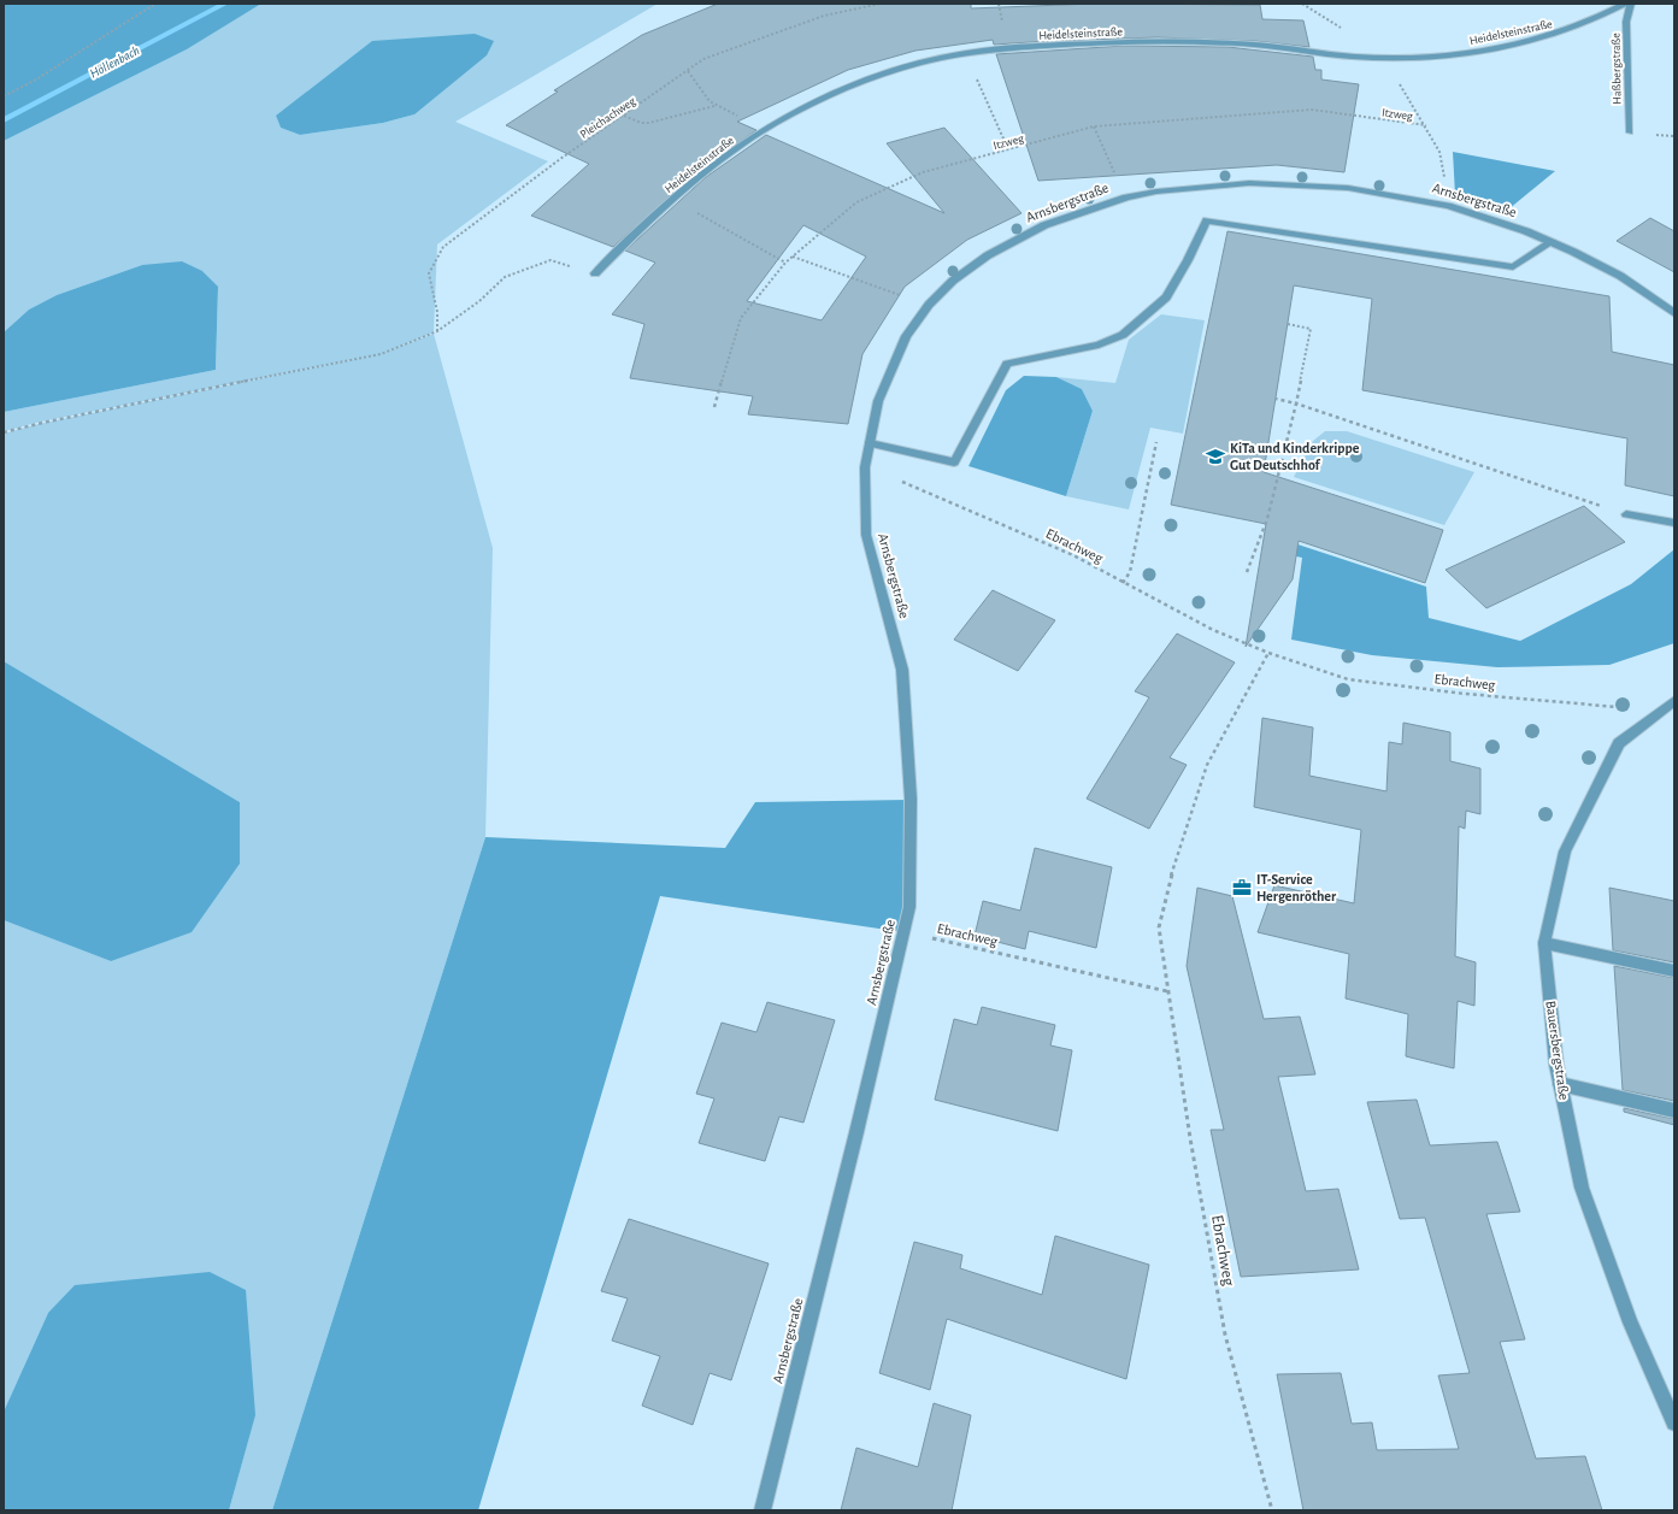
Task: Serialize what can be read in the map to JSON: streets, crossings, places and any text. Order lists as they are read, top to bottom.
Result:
{
  "streets": {
    "street": [
      "Heidelsteinstraße",
      "Haßbergstraße",
      "Arnsbergstraße",
      "Bauersbergstraße"
    ],
    "path": ["Itzweg", "Pleichachweg", "Ebrachweg"]
  },
  "crossings": [
    ["Arnsbergstraße", "Ebrachweg"],
    ["Ebrachweg", "Bauersbergstraße"]
  ],
  "water": ["Höllenbach"],
  "places": {
    "school or university": ["KiTa und Kinderkrippe Gut Deutschhof"],
    "office": ["IT-Service Hergenröther"]
  }
}
